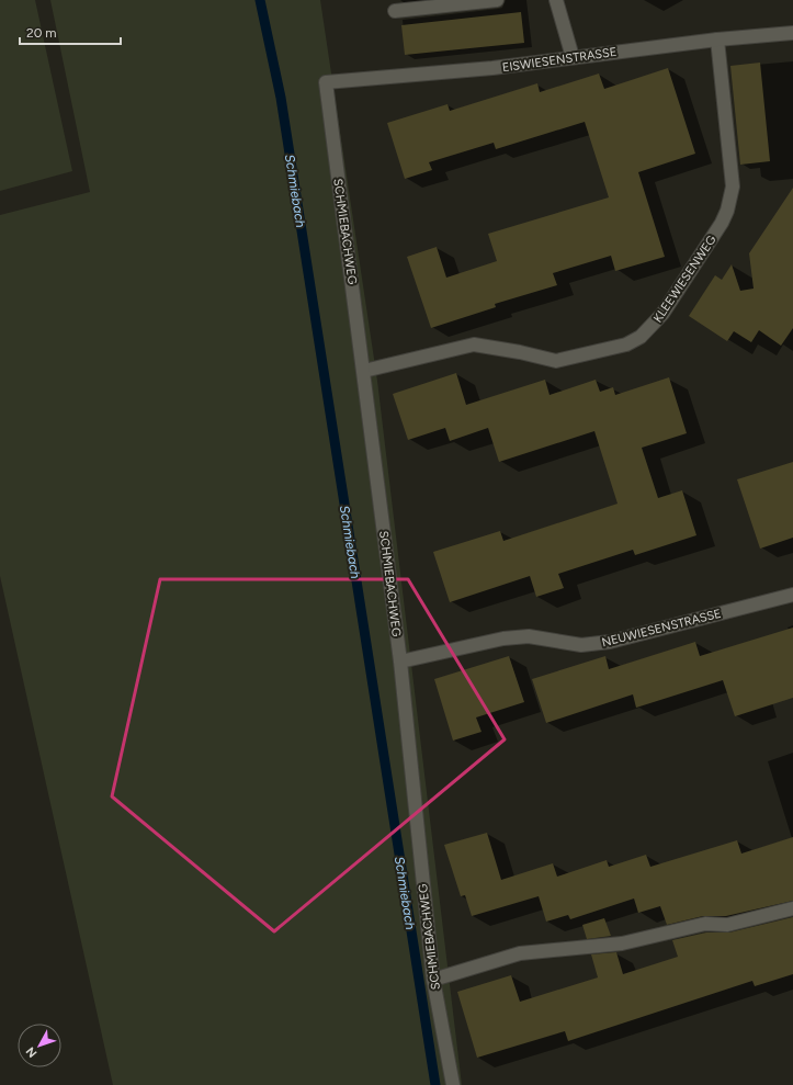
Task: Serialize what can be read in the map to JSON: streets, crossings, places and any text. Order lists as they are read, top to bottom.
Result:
{
  "streets": {
    "street": [
      "EISWIESENSTRASSE",
      "SCHMIEBACHWEG",
      "KLEEWIESENWEG",
      "NEUWIESENSTRASSE"
    ]
  },
  "crossings": [
    ["EISWIESENSTRASSE", "SCHMIEBACHWEG"],
    ["EISWIESENSTRASSE", "KLEEWIESENWEG"],
    ["SCHMIEBACHWEG", "KLEEWIESENWEG"],
    ["SCHMIEBACHWEG", "NEUWIESENSTRASSE"]
  ],
  "water": ["Schmiebach"],
  "scale_bar": "20 m",
  "north": "bottom left"
}
